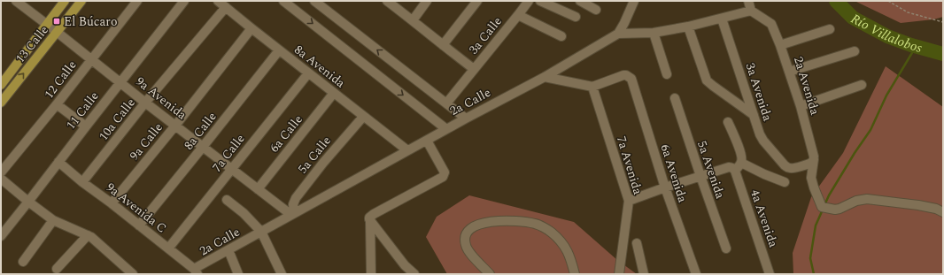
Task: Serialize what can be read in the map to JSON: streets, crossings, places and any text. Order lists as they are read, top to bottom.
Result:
{
  "streets": {
    "main road": ["13 Calle"],
    "street": [
      "3a Calle",
      "8a Avenida",
      "12 Calle",
      "2a Avenida",
      "3a Avenida",
      "9a Avenida",
      "2a Calle",
      "11 Calle",
      "10a Calle",
      "8a Calle",
      "6a Calle",
      "9a Calle",
      "7a Calle",
      "5a Calle",
      "7a Avenida",
      "5a Avenida",
      "6a Avenida",
      "9a Avenida C",
      "4a Avenida"
    ]
  },
  "crossings": [
    ["13 Calle", "9a Avenida"],
    ["8a Avenida", "2a Calle"],
    ["8a Avenida", "10a Calle"],
    ["8a Avenida", "8a Calle"],
    ["8a Avenida", "6a Calle"],
    ["8a Avenida", "9a Calle"],
    ["8a Avenida", "7a Calle"],
    ["8a Avenida", "5a Calle"],
    ["12 Calle", "9a Avenida"],
    ["2a Avenida", "3a Avenida"],
    ["2a Avenida", "2a Calle"],
    ["3a Avenida", "2a Calle"],
    ["9a Avenida", "2a Calle"],
    ["9a Avenida", "11 Calle"],
    ["9a Avenida", "10a Calle"],
    ["9a Avenida", "8a Calle"],
    ["9a Avenida", "6a Calle"],
    ["9a Avenida", "9a Calle"],
    ["9a Avenida", "7a Calle"],
    ["9a Avenida", "5a Calle"],
    ["2a Calle", "5a Calle"],
    ["2a Calle", "9a Avenida C"],
    ["11 Calle", "9a Avenida C"],
    ["10a Calle", "9a Avenida C"],
    ["8a Calle", "9a Avenida C"],
    ["9a Calle", "9a Avenida C"],
    ["7a Calle", "9a Avenida C"],
    ["7a Avenida", "6a Avenida"]
  ],
  "water": ["Río Villalobos"],
  "places": {
    "transit": ["El Búcaro"]
  }
}
